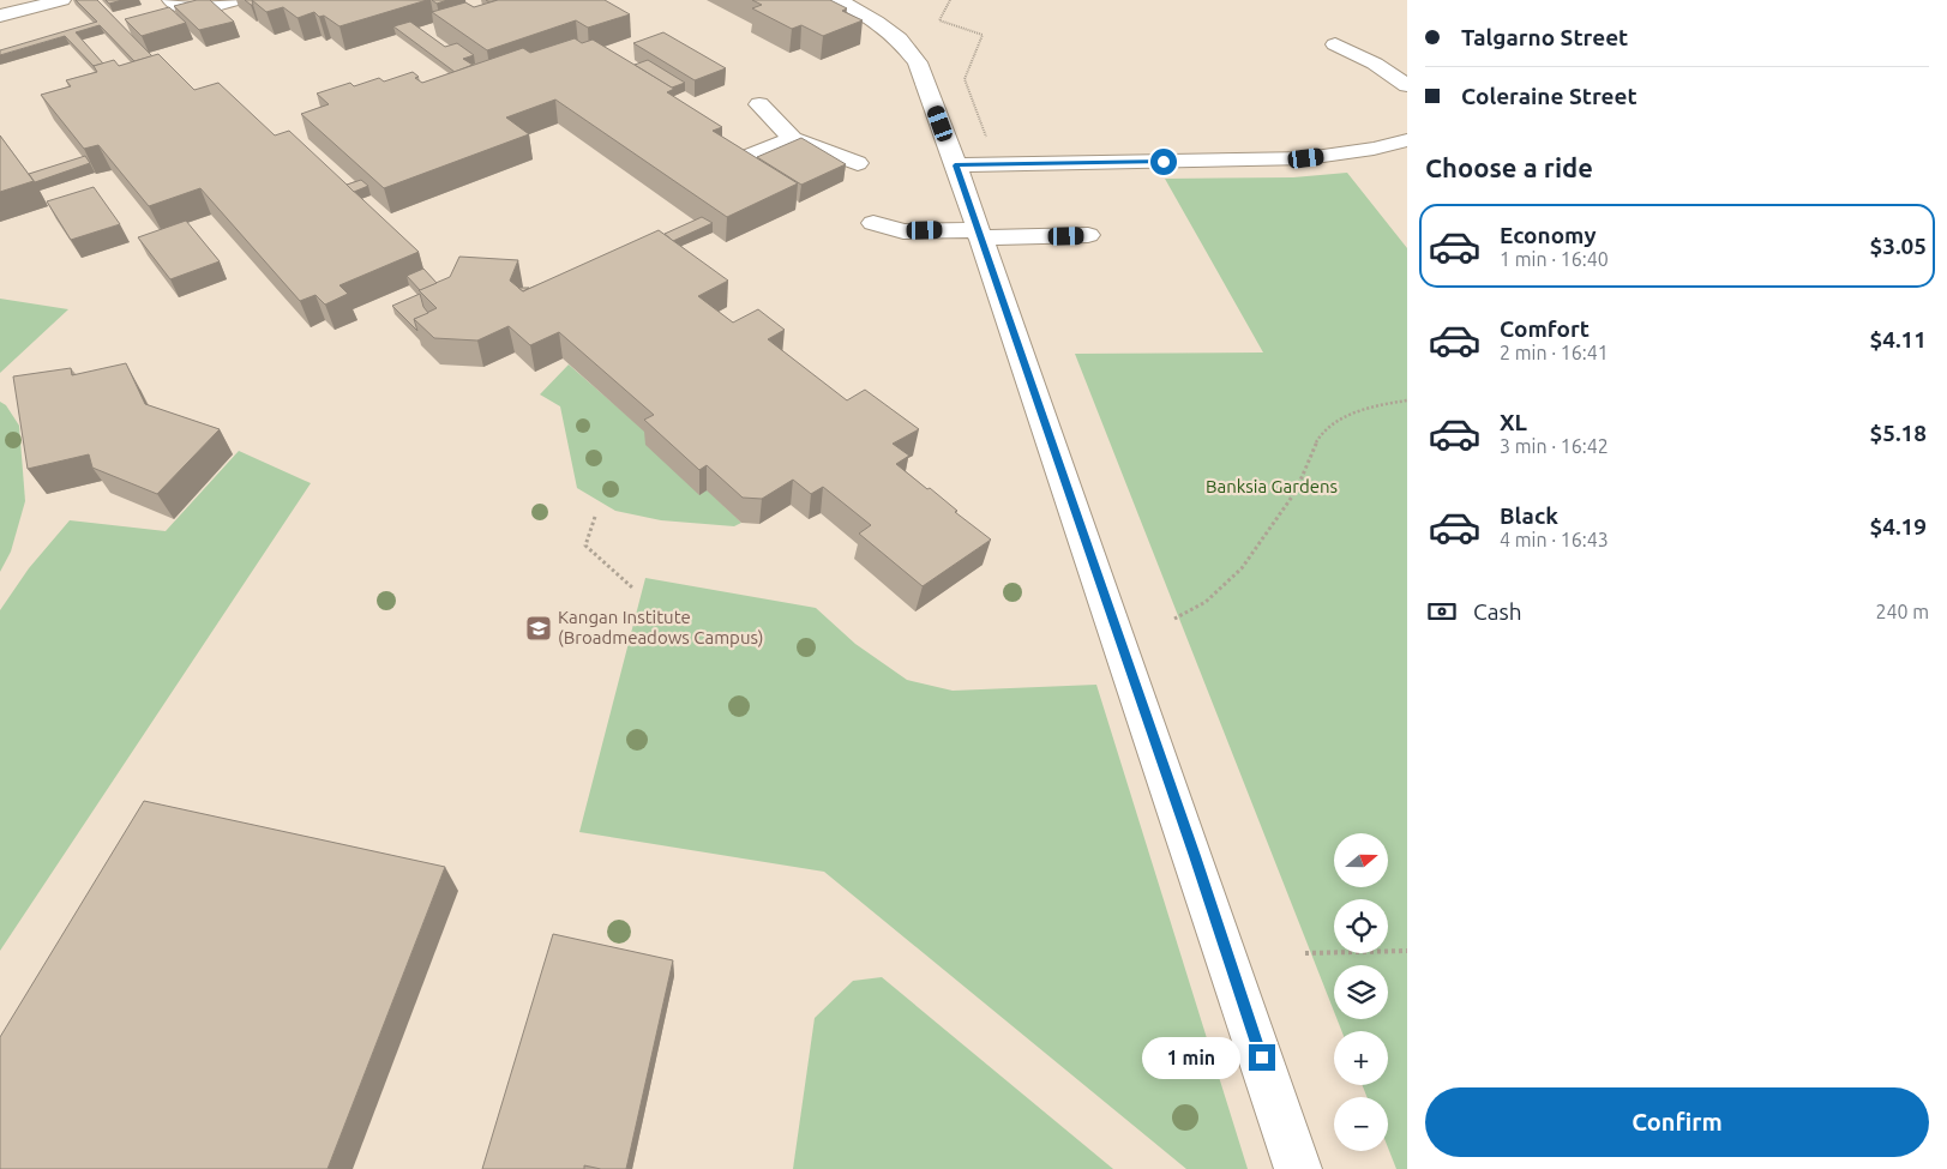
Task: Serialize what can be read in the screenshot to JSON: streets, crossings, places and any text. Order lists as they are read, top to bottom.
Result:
{
  "parks": ["Banksia Gardens"],
  "places": {
    "school or university": ["Kangan Institute (Broadmeadows Campus)"]
  },
  "north": "right",
  "page": {
    "banner": ["Talgarno Street", "Coleraine Street"],
    "heading": "Choose a ride",
    "list": [
      {
        "name": "Economy",
        "note": "1 min · 16:40",
        "value": "$3.05"
      },
      {
        "name": "Comfort",
        "note": "2 min · 16:41",
        "value": "$4.11"
      },
      {
        "name": "XL",
        "note": "3 min · 16:42",
        "value": "$5.18"
      },
      {
        "name": "Black",
        "note": "4 min · 16:43",
        "value": "$4.19"
      }
    ],
    "pay": ["Cash", "240 m"],
    "map_buttons": ["+", "−"],
    "bubble": "1 min",
    "buttons": "Confirm"
  }
}
